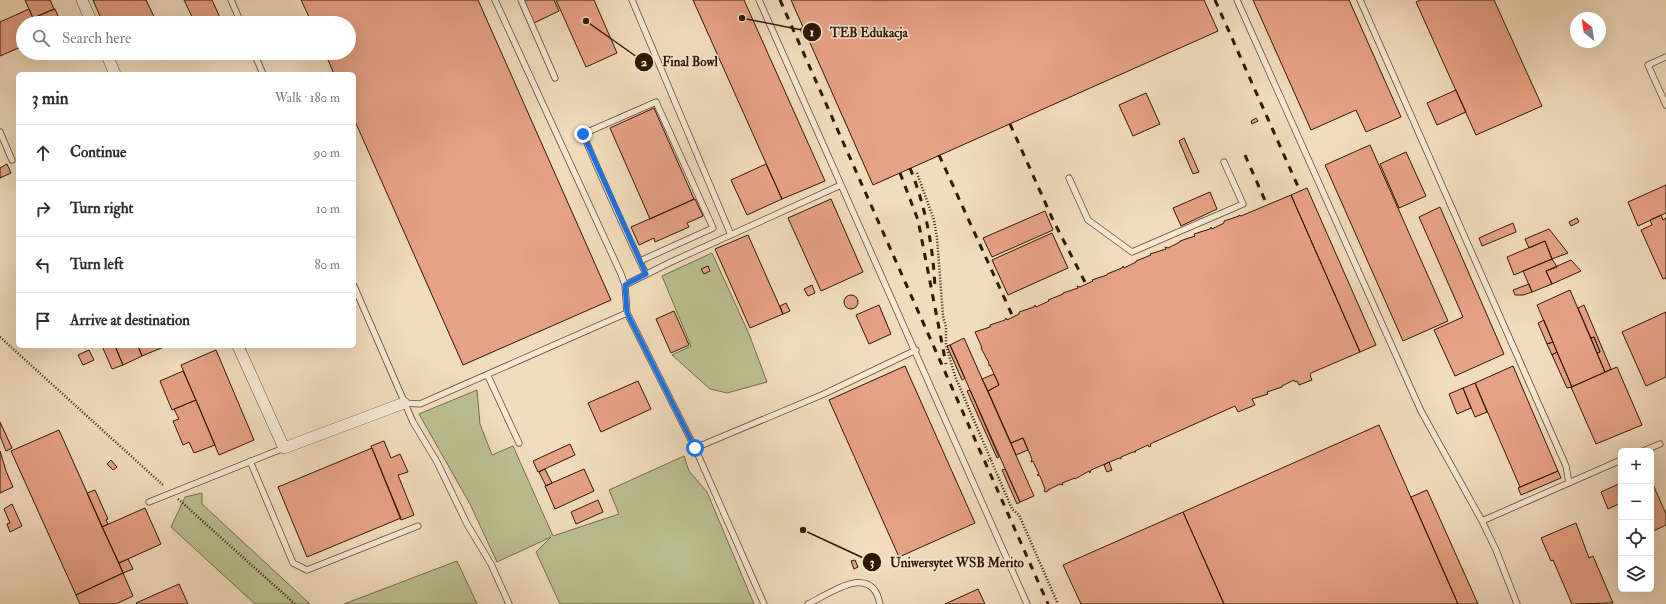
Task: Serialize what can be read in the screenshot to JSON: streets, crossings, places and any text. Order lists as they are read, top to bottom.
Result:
{
  "places": ["TEB Edukacja", "Final Bowl", "Uniwersytet WSB Merito"],
  "north": "top left",
  "page": {
    "search": "Search here",
    "heading": ["3 min", "Walk · 180 m"],
    "list": [
      ["Continue", "90 m"],
      ["Turn right", "10 m"],
      ["Turn left", "80 m"],
      "Arrive at destination"
    ],
    "map_buttons": ["+", "−"]
  }
}
